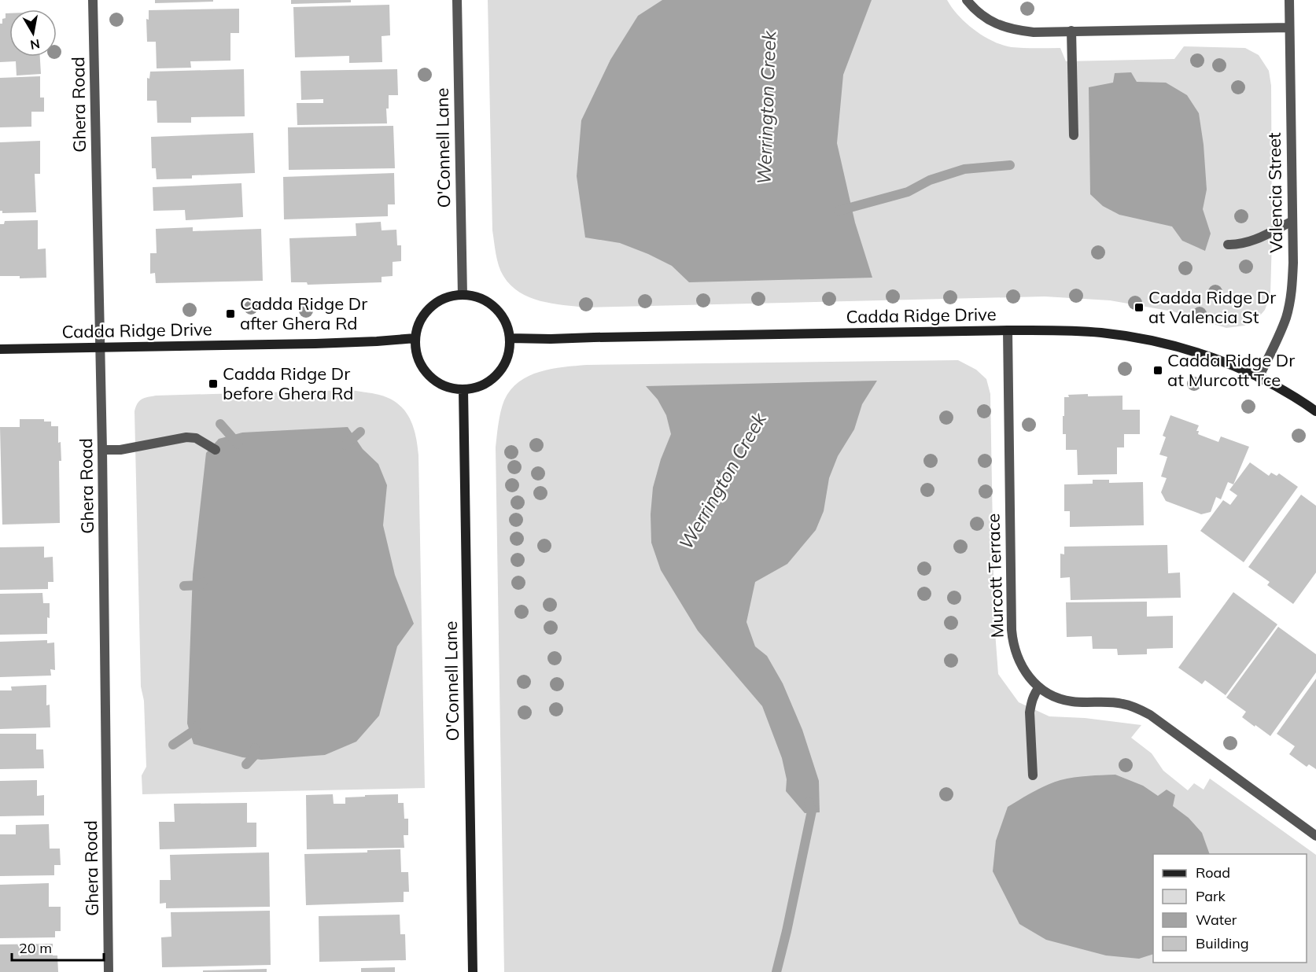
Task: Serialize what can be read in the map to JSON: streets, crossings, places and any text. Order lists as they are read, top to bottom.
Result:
{
  "streets": {
    "street": [
      "Ghera Road",
      "O'Connell Lane",
      "Valencia Street",
      "Cadda Ridge Drive",
      "Murcott Terrace"
    ]
  },
  "crossings": [
    ["Ghera Road", "Cadda Ridge Drive"],
    ["O'Connell Lane", "Cadda Ridge Drive"],
    ["Valencia Street", "Cadda Ridge Drive"],
    ["Cadda Ridge Drive", "Murcott Terrace"]
  ],
  "water": ["Werrington Creek"],
  "places": {
    "transit": [
      "Cadda Ridge Dr at Valencia St",
      "Cadda Ridge Dr after Ghera Rd",
      "Cadda Ridge Dr at Murcott Tce",
      "Cadda Ridge Dr before Ghera Rd"
    ]
  },
  "legend": [
    "Road",
    "Park",
    "Water",
    "Building"
  ],
  "scale_bar": "20 m",
  "north": "bottom"
}
